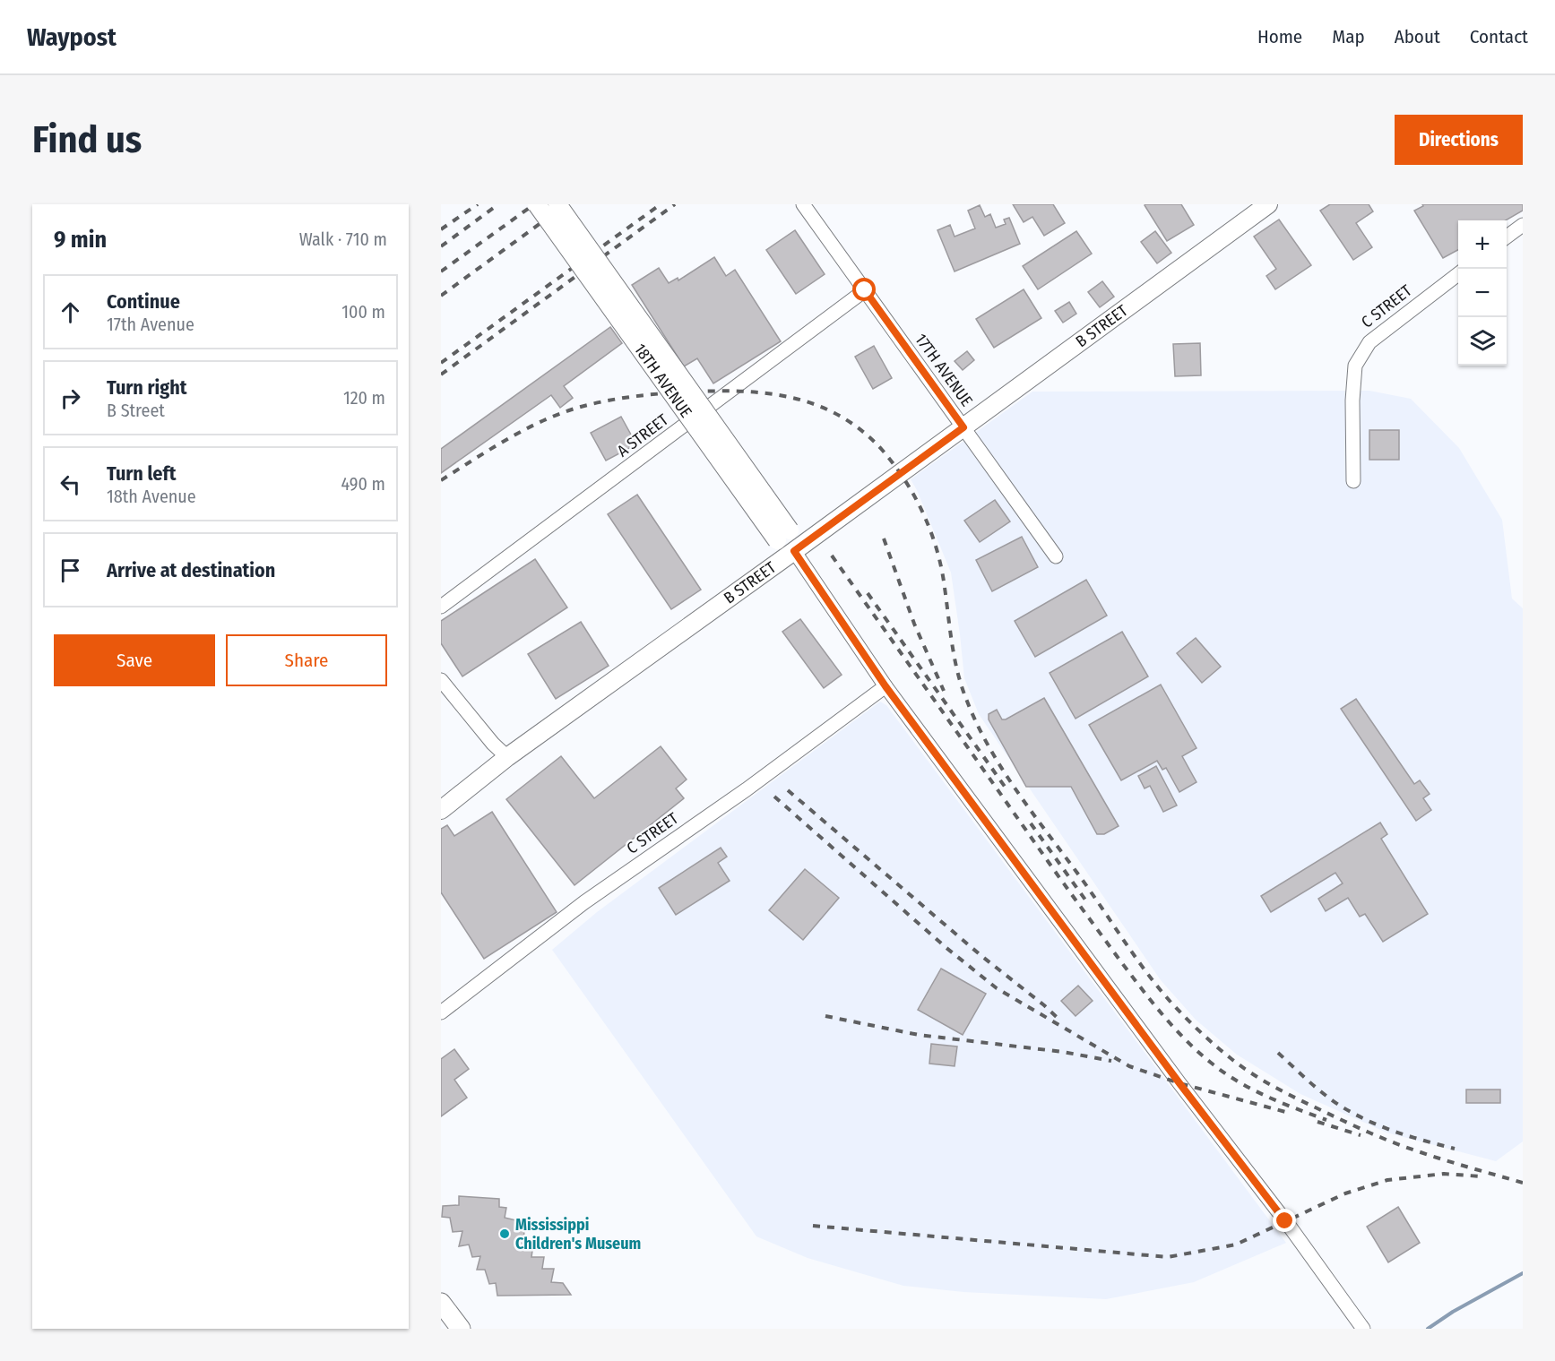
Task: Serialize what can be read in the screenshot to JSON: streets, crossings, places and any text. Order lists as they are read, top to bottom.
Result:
{
  "streets": {
    "street": [
      "C STREET",
      "B STREET",
      "17TH AVENUE",
      "18TH AVENUE",
      "A STREET"
    ]
  },
  "crossings": [
    ["C STREET", "18TH AVENUE"],
    ["B STREET", "17TH AVENUE"],
    ["B STREET", "18TH AVENUE"],
    ["17TH AVENUE", "A STREET"]
  ],
  "places": ["Mississippi Children's Museum"],
  "page": {
    "header": "Waypost",
    "nav": [
      "Home",
      "Map",
      "About",
      "Contact"
    ],
    "buttons": [
      "Directions",
      ["Save", "Share"]
    ],
    "title": "Find us",
    "heading": ["9 min", "Walk · 710 m"],
    "map_buttons": ["+", "−"],
    "list": [
      ["Continue", "17th Avenue", "100 m"],
      ["Turn right", "B Street", "120 m"],
      ["Turn left", "18th Avenue", "490 m"],
      "Arrive at destination"
    ]
  }
}
